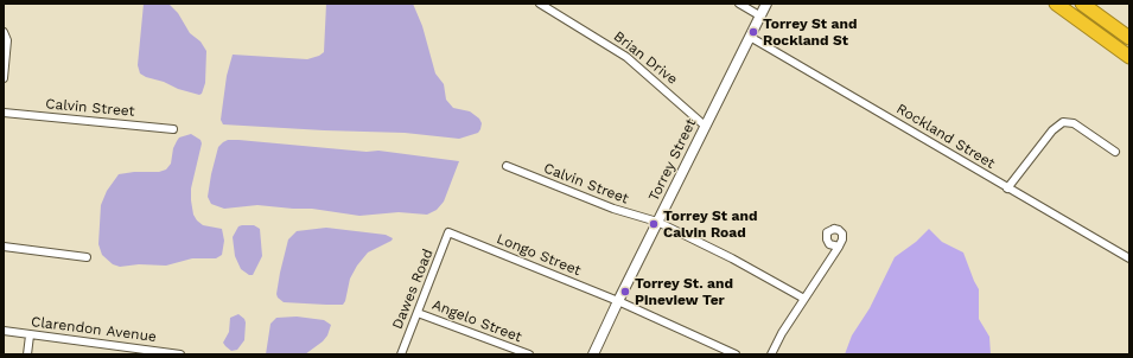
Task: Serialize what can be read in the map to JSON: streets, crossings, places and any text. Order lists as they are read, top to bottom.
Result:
{
  "streets": {
    "main road": ["Torrey Street"],
    "street": [
      "Brian Drive",
      "Calvin Street",
      "Rockland Street",
      "Longo Street",
      "Dawes Road",
      "Angelo Street",
      "Clarendon Avenue"
    ]
  },
  "crossings": [
    ["Brian Drive", "Torrey Street"],
    ["Calvin Street", "Torrey Street"],
    ["Rockland Street", "Torrey Street"],
    ["Torrey Street", "Longo Street"],
    ["Longo Street", "Dawes Road"],
    ["Dawes Road", "Angelo Street"]
  ],
  "places": ["Torrey St and Rockland St", "Torrey St and Calvin Road", "Torrey St. and Pineview Ter"]
}
